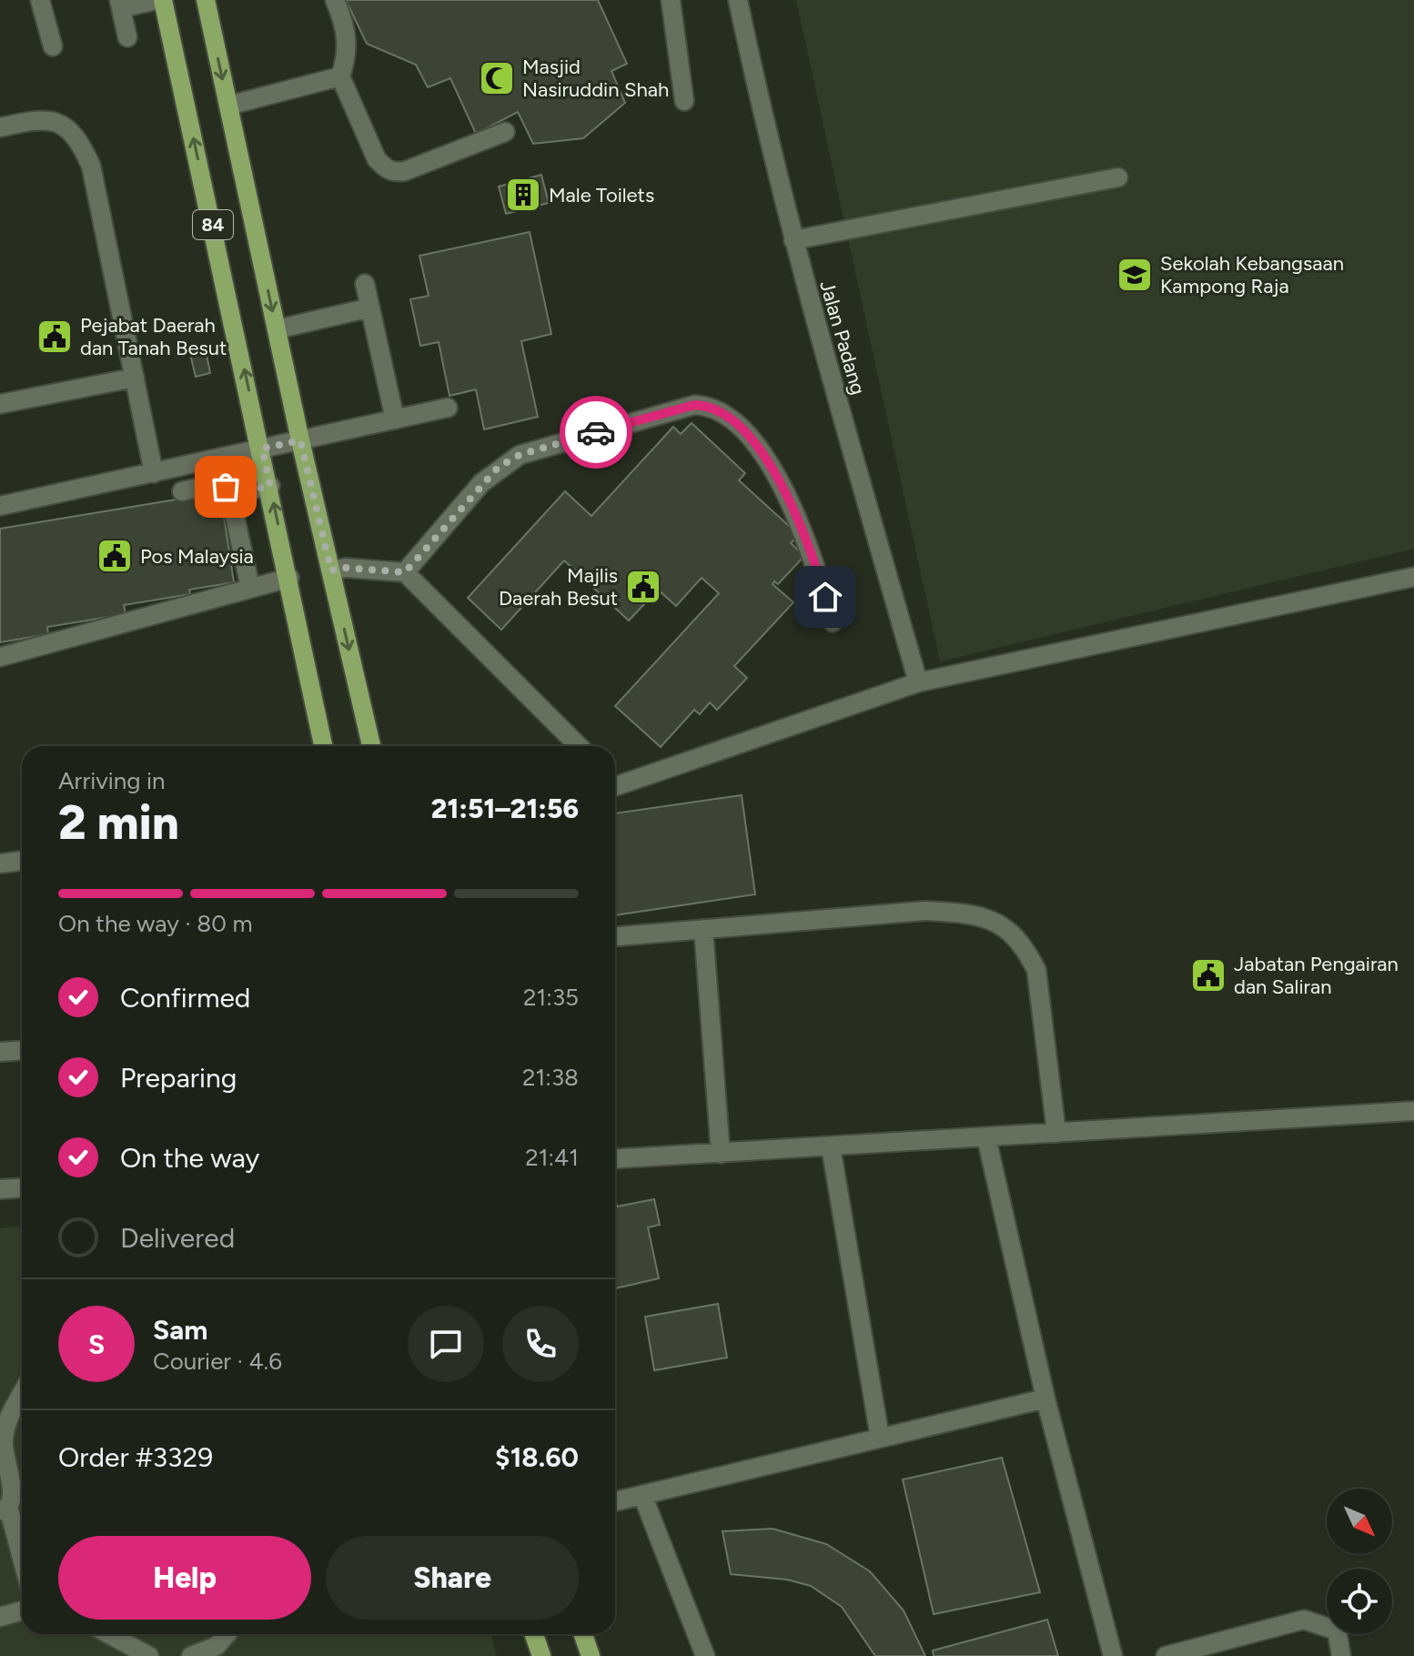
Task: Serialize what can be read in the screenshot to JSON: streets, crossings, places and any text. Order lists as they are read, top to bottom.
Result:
{
  "streets": {
    "main road": ["84"],
    "street": ["Jalan Padang"]
  },
  "places": {
    "mosque": ["Masjid Nasiruddin Shah"],
    "building": ["Male Toilets"],
    "school or university": ["Sekolah Kebangsaan Kampong Raja"],
    "public building": [
      "Pejabat Daerah dan Tanah Besut",
      "Pos Malaysia",
      "Majlis Daerah Besut",
      "Jabatan Pengairan dan Saliran"
    ]
  },
  "north": "bottom right",
  "page": {
    "heading": ["2 min", "Arriving in", "21:51–21:56"],
    "panel": [
      "Sam",
      "Courier · 4.6",
      "Order #3329",
      "$18.60"
    ],
    "bar": "On the way · 80 m",
    "list": [
      ["Confirmed", "21:35"],
      ["Preparing", "21:38"],
      ["On the way", "21:41"],
      "Delivered"
    ],
    "round": "S",
    "buttons": ["Help", "Share"]
  }
}
